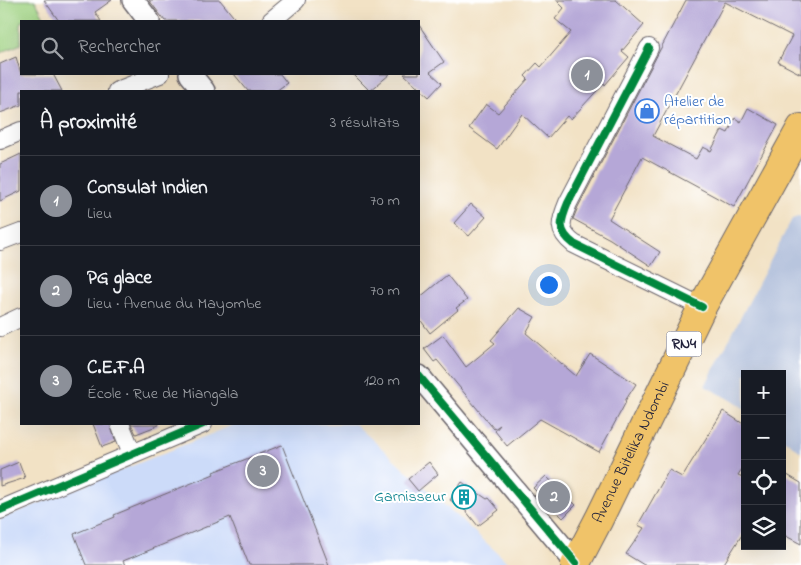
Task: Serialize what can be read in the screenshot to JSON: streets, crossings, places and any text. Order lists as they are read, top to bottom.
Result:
{
  "streets": {
    "highway": ["RN4", "Avenue Bitelika Ndombi"]
  },
  "places": {
    "shop": ["Atelier de répartition"],
    "building": ["Garnisseur"]
  },
  "page": {
    "search": "Rechercher",
    "pins": ["1", "3", "2"],
    "heading": ["À proximité", "3 résultats"],
    "list": [
      {
        "mark": "1",
        "name": "Consulat Indien",
        "note": "Lieu",
        "value": "70 m"
      },
      {
        "mark": "2",
        "name": "PG glace",
        "note": "Lieu · Avenue du Mayombe",
        "value": "70 m"
      },
      {
        "mark": "3",
        "name": "C.E.F.A",
        "note": "École · Rue de Miangala",
        "value": "120 m"
      }
    ],
    "map_buttons": ["+", "−"]
  }
}
